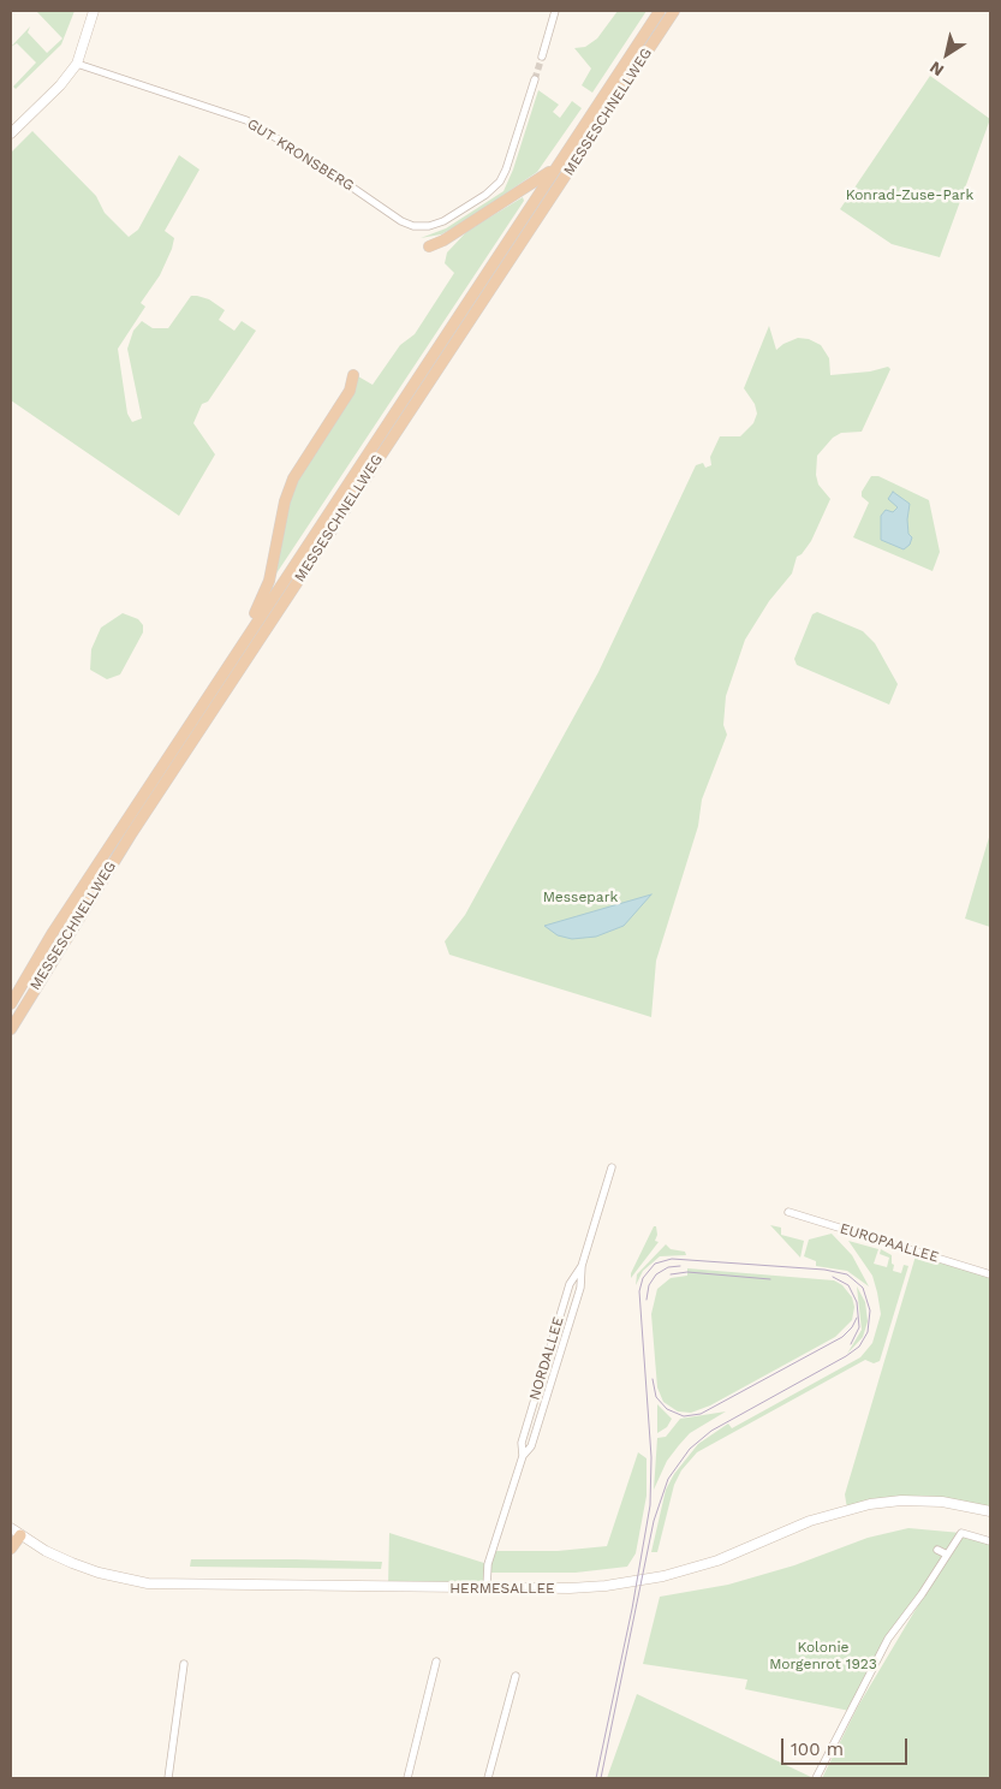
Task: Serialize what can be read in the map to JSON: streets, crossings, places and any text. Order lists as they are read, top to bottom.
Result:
{
  "streets": {
    "highway": ["MESSESCHNELLWEG"],
    "main road": ["HERMESALLEE"],
    "street": ["GUT KRONSBERG", "EUROPAALLEE", "NORDALLEE"]
  },
  "crossings": [
    ["NORDALLEE", "HERMESALLEE"]
  ],
  "parks": ["Konrad-Zuse-Park", "Messepark", "Kolonie Morgenrot 1923"],
  "scale_bar": "100 m",
  "north": "bottom left"
}
